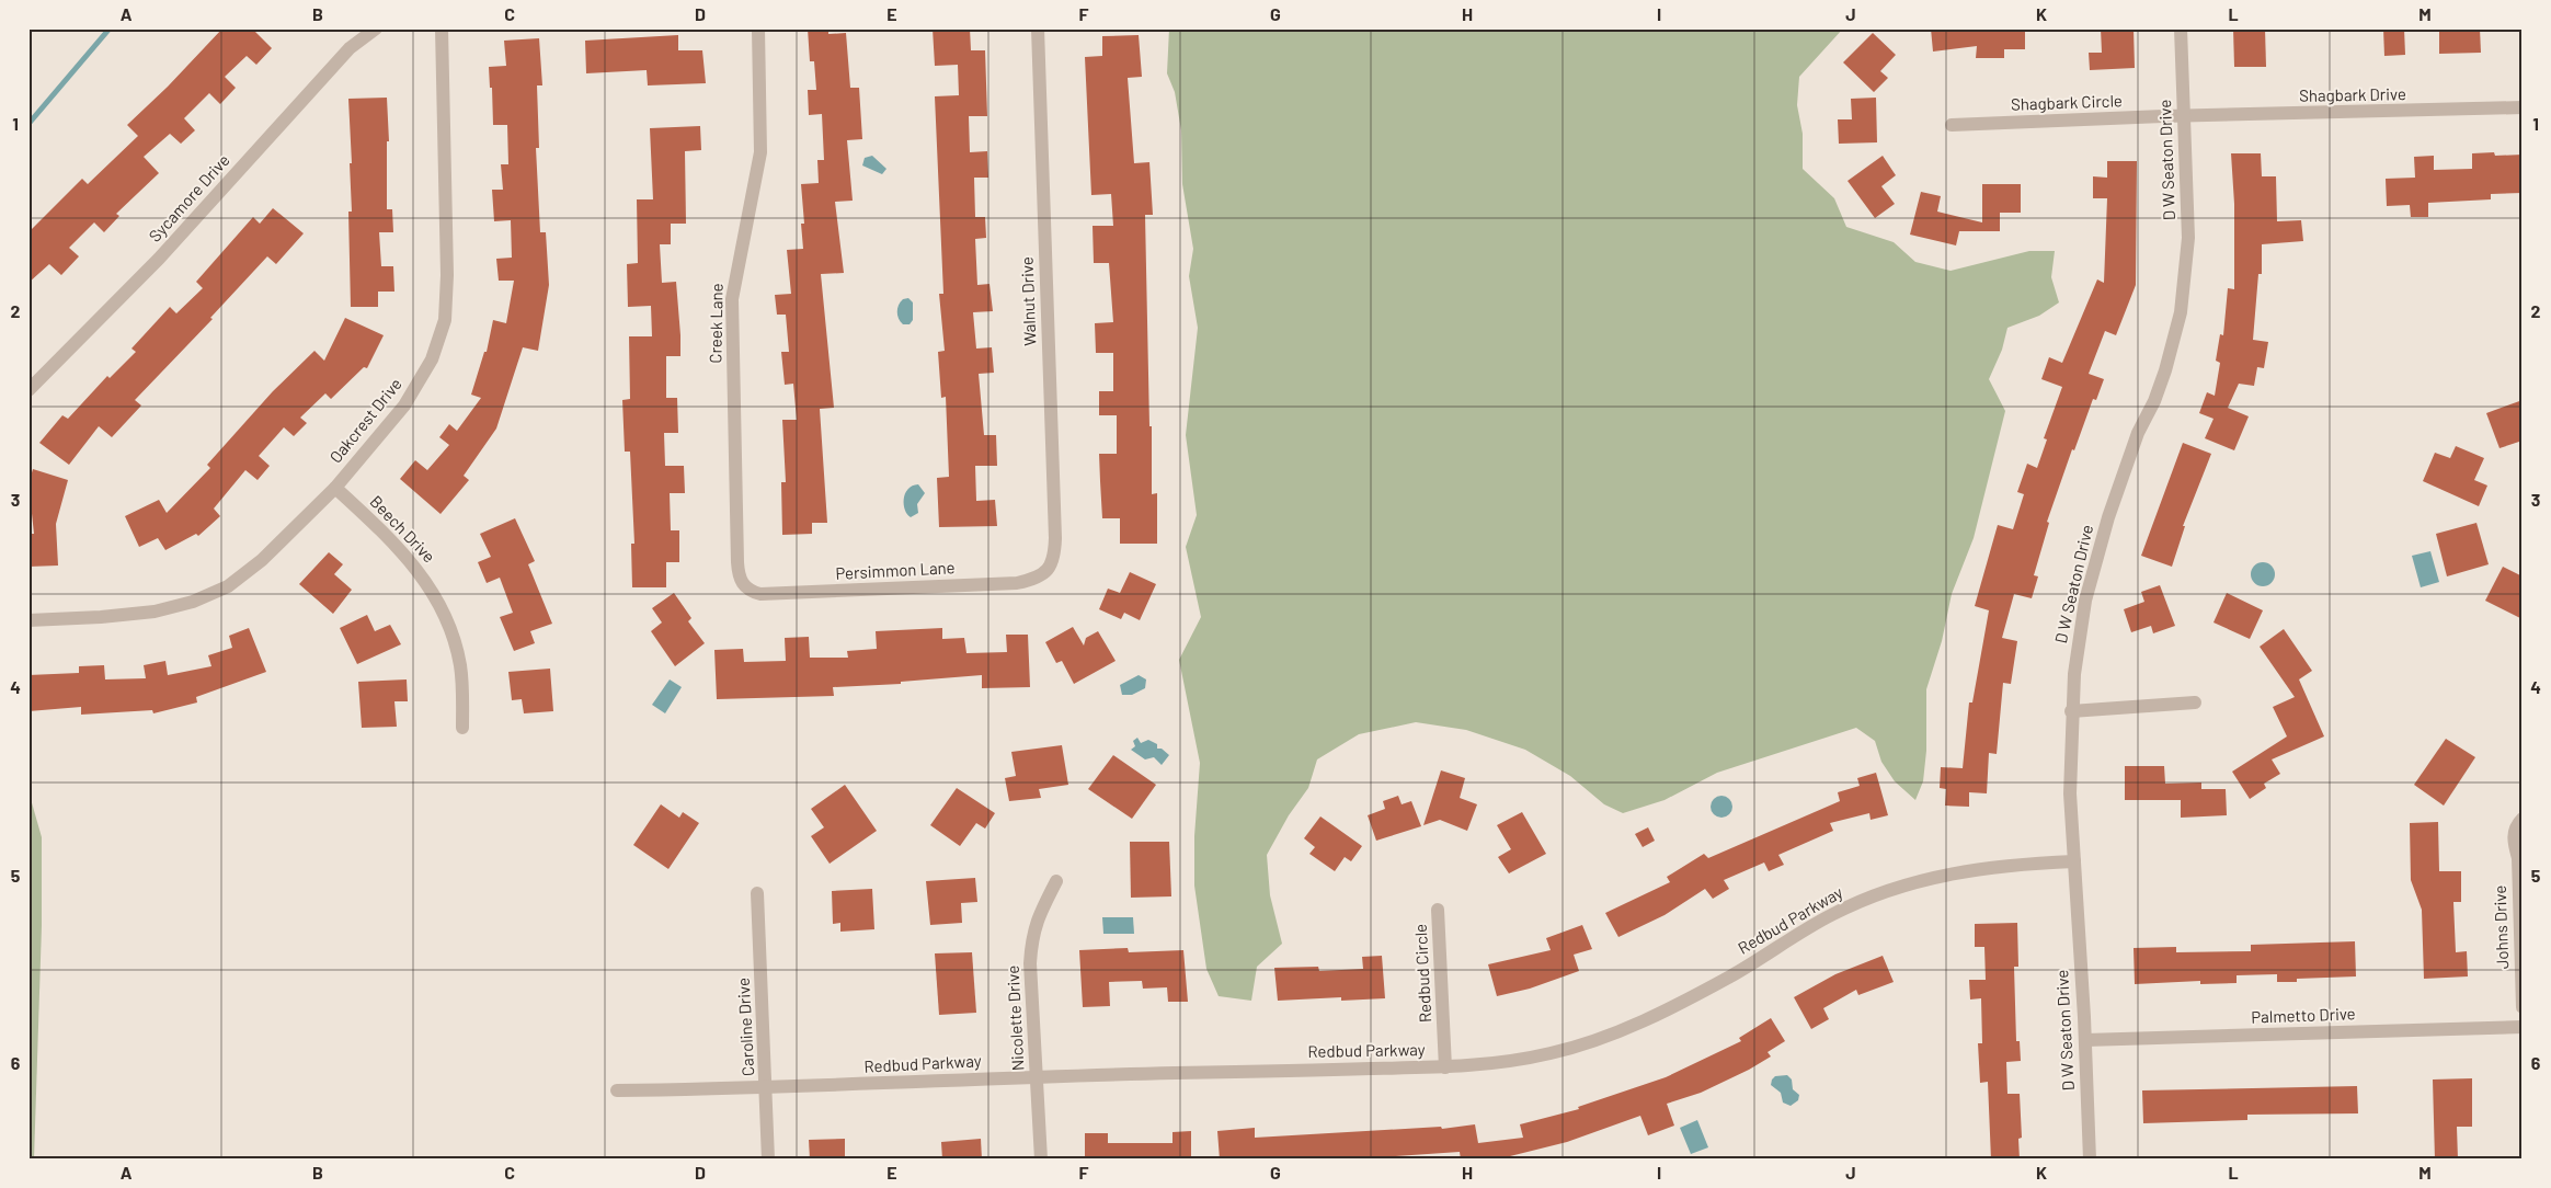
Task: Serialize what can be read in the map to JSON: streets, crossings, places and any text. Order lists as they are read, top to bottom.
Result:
{
  "streets": {
    "street": [
      "Shagbark Drive",
      "Shagbark Circle",
      "D W Seaton Drive",
      "Sycamore Drive",
      "Walnut Drive",
      "Creek Lane",
      "Oakcrest Drive",
      "Beech Drive",
      "Persimmon Lane",
      "Redbud Parkway",
      "Johns Drive",
      "Redbud Circle",
      "Palmetto Drive",
      "Nicolette Drive",
      "Caroline Drive"
    ]
  },
  "crossings": [
    ["Shagbark Drive", "Shagbark Circle"],
    ["Shagbark Drive", "D W Seaton Drive"],
    ["Shagbark Circle", "D W Seaton Drive"],
    ["D W Seaton Drive", "Redbud Parkway"],
    ["D W Seaton Drive", "Palmetto Drive"],
    ["Walnut Drive", "Persimmon Lane"],
    ["Creek Lane", "Persimmon Lane"],
    ["Oakcrest Drive", "Beech Drive"],
    ["Redbud Parkway", "Redbud Circle"],
    ["Redbud Parkway", "Nicolette Drive"],
    ["Redbud Parkway", "Caroline Drive"]
  ],
  "grid": {
    "columns": [
      "A",
      "B",
      "C",
      "D",
      "E",
      "F",
      "G",
      "H",
      "I",
      "J",
      "K",
      "L",
      "M"
    ],
    "rows": [
      "1",
      "2",
      "3",
      "4",
      "5",
      "6"
    ]
  }
}
